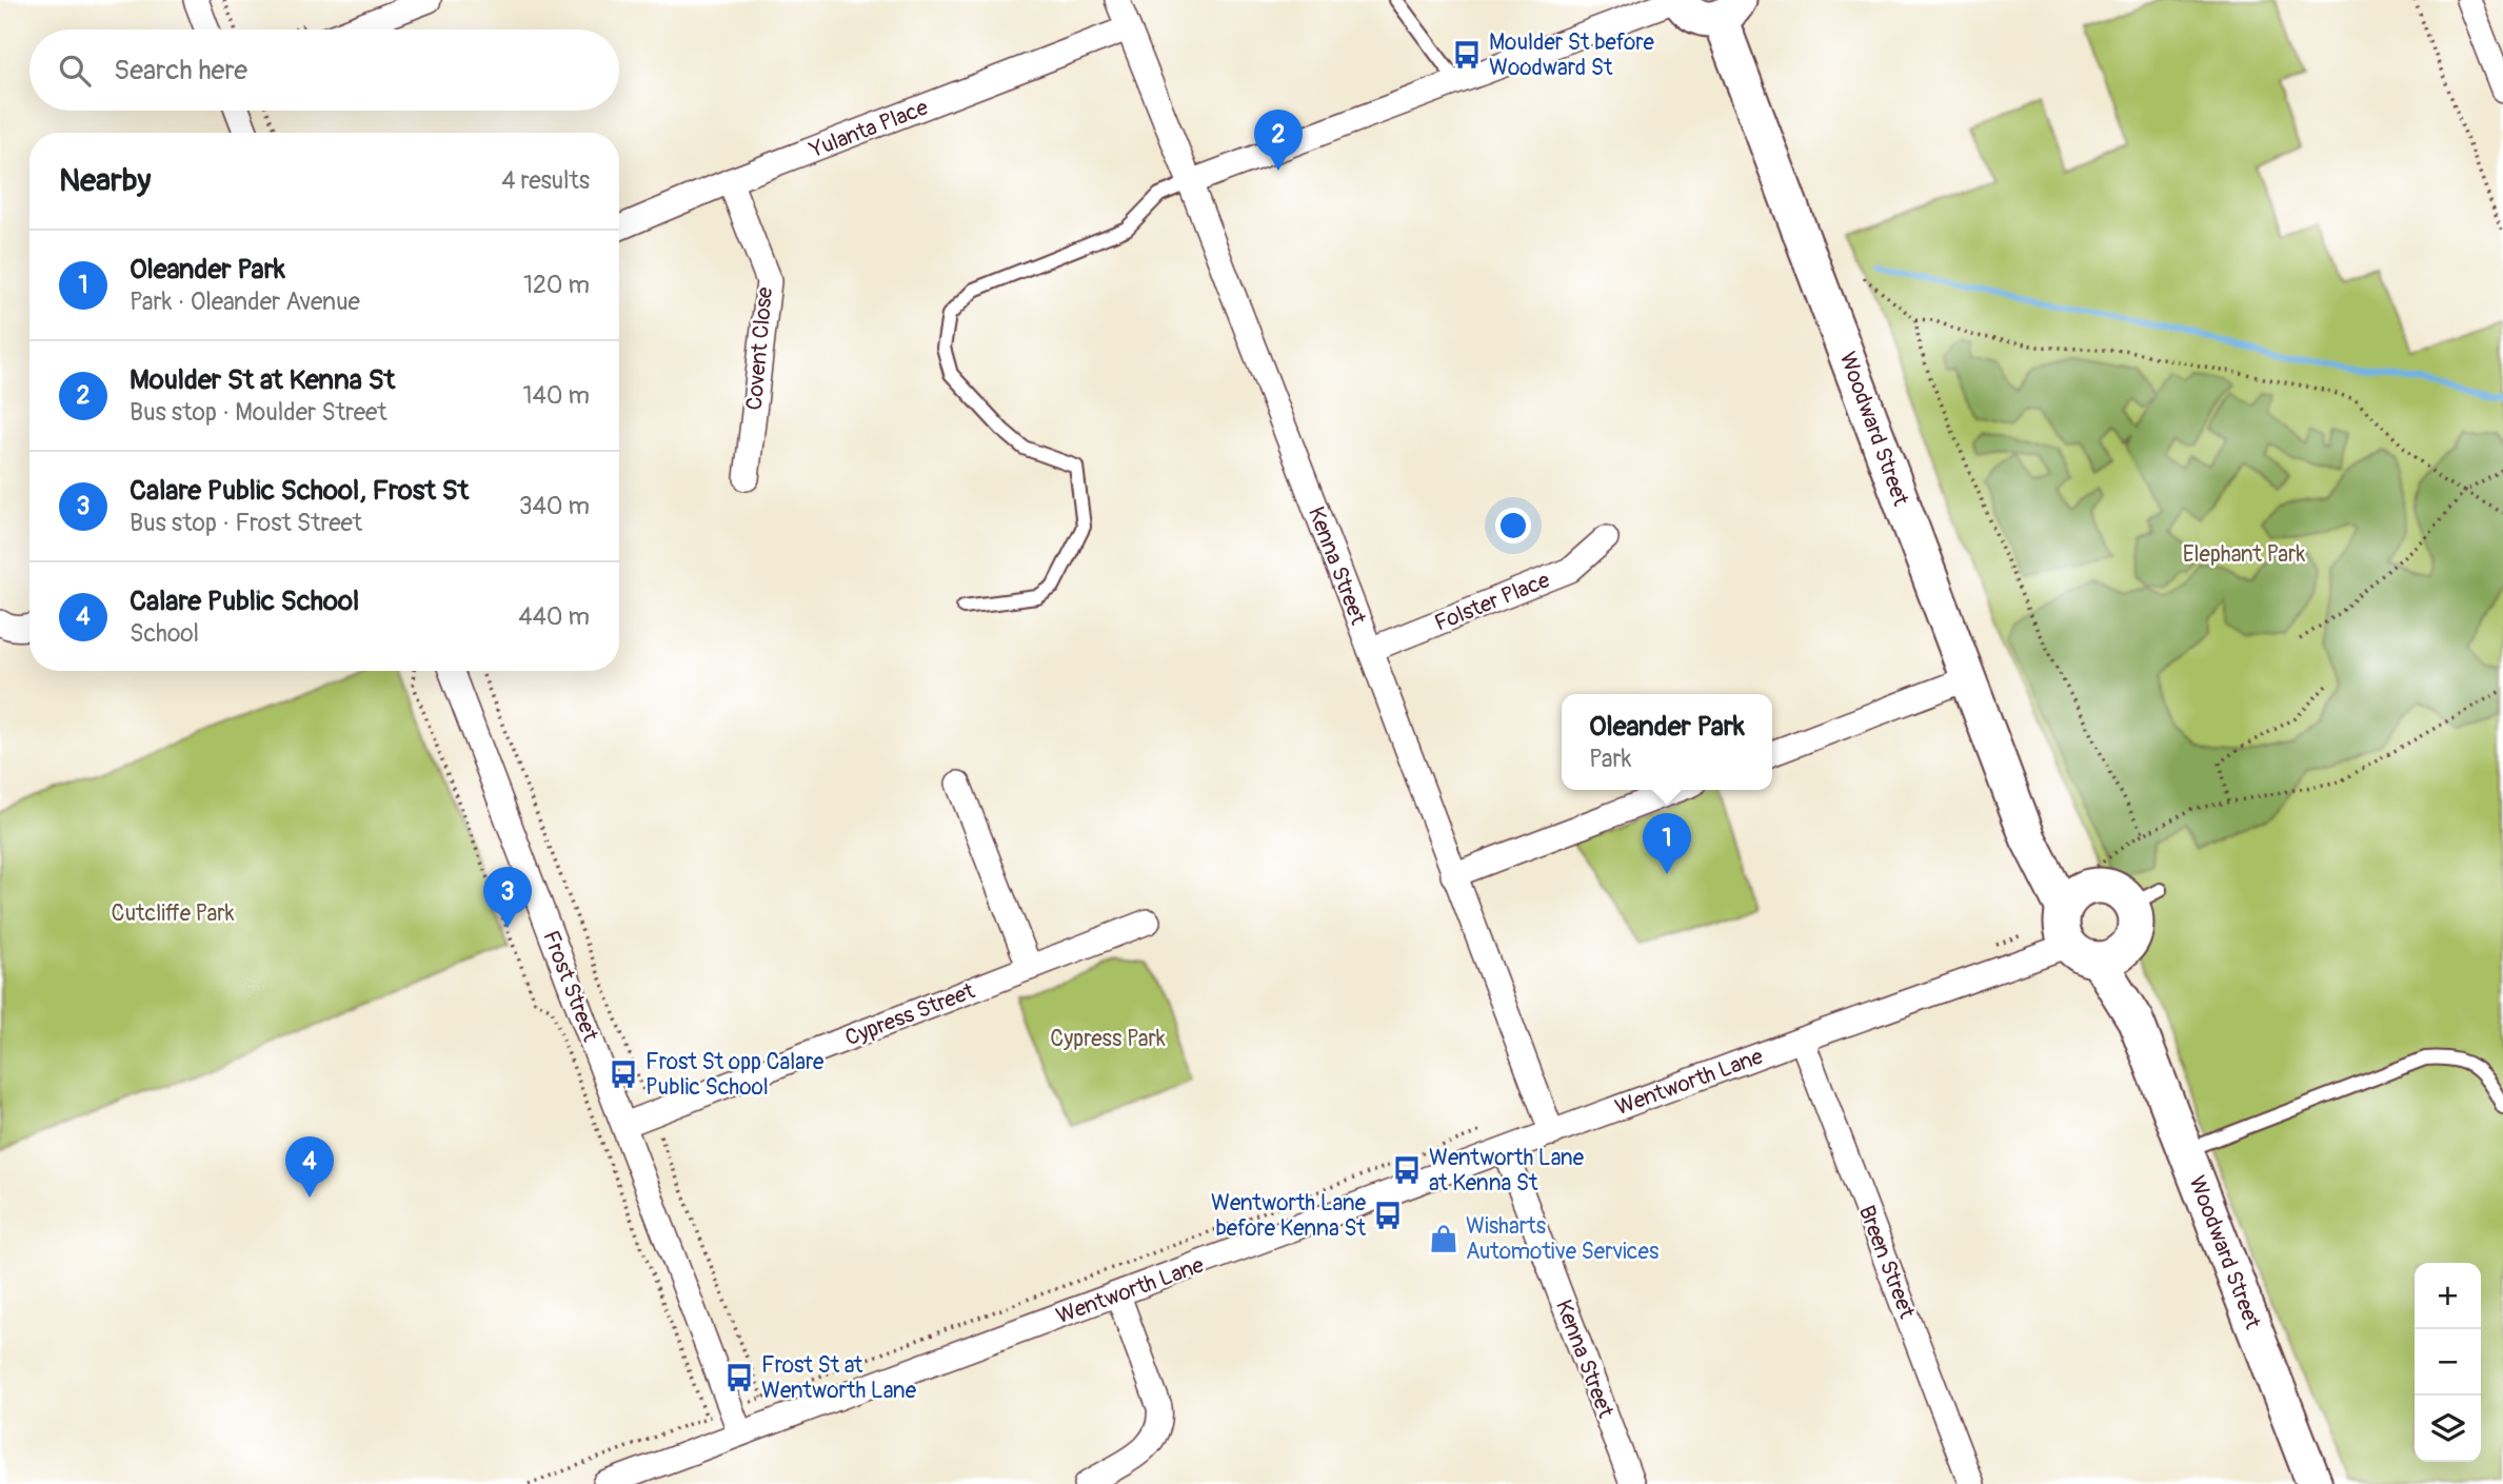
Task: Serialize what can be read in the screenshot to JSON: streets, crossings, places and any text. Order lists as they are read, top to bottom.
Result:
{
  "streets": {
    "street": [
      "Yulanta Place",
      "Covent Close",
      "Woodward Street",
      "Kenna Street",
      "Folster Place",
      "Frost Street",
      "Cypress Street",
      "Wentworth Lane",
      "Breen Street"
    ]
  },
  "crossings": [
    ["Yulanta Place", "Covent Close"],
    ["Yulanta Place", "Kenna Street"],
    ["Woodward Street", "Wentworth Lane"],
    ["Kenna Street", "Folster Place"],
    ["Kenna Street", "Wentworth Lane"],
    ["Frost Street", "Cypress Street"],
    ["Frost Street", "Wentworth Lane"],
    ["Wentworth Lane", "Breen Street"]
  ],
  "parks": ["Elephant Park", "Cutcliffe Park", "Cypress Park"],
  "places": {
    "bus stop": [
      "Moulder St before Woodward St",
      "Frost St opp Calare Public School",
      "Wentworth Lane at Kenna St",
      "Wentworth Lane before Kenna St",
      "Frost St at Wentworth Lane"
    ],
    "shop": ["Wisharts Automotive Services"]
  },
  "page": {
    "search": "Search here",
    "pins": [
      "2",
      "1",
      "3",
      "4"
    ],
    "heading": ["Nearby", "4 results"],
    "list": [
      {
        "mark": "1",
        "name": "Oleander Park",
        "note": "Park · Oleander Avenue",
        "value": "120 m"
      },
      {
        "mark": "2",
        "name": "Moulder St at Kenna St",
        "note": "Bus stop · Moulder Street",
        "value": "140 m"
      },
      {
        "mark": "3",
        "name": "Calare Public School, Frost St",
        "note": "Bus stop · Frost Street",
        "value": "340 m"
      },
      {
        "mark": "4",
        "name": "Calare Public School",
        "note": "School",
        "value": "440 m"
      }
    ],
    "popup": ["Oleander Park", "Park"],
    "map_buttons": ["+", "−"]
  }
}
